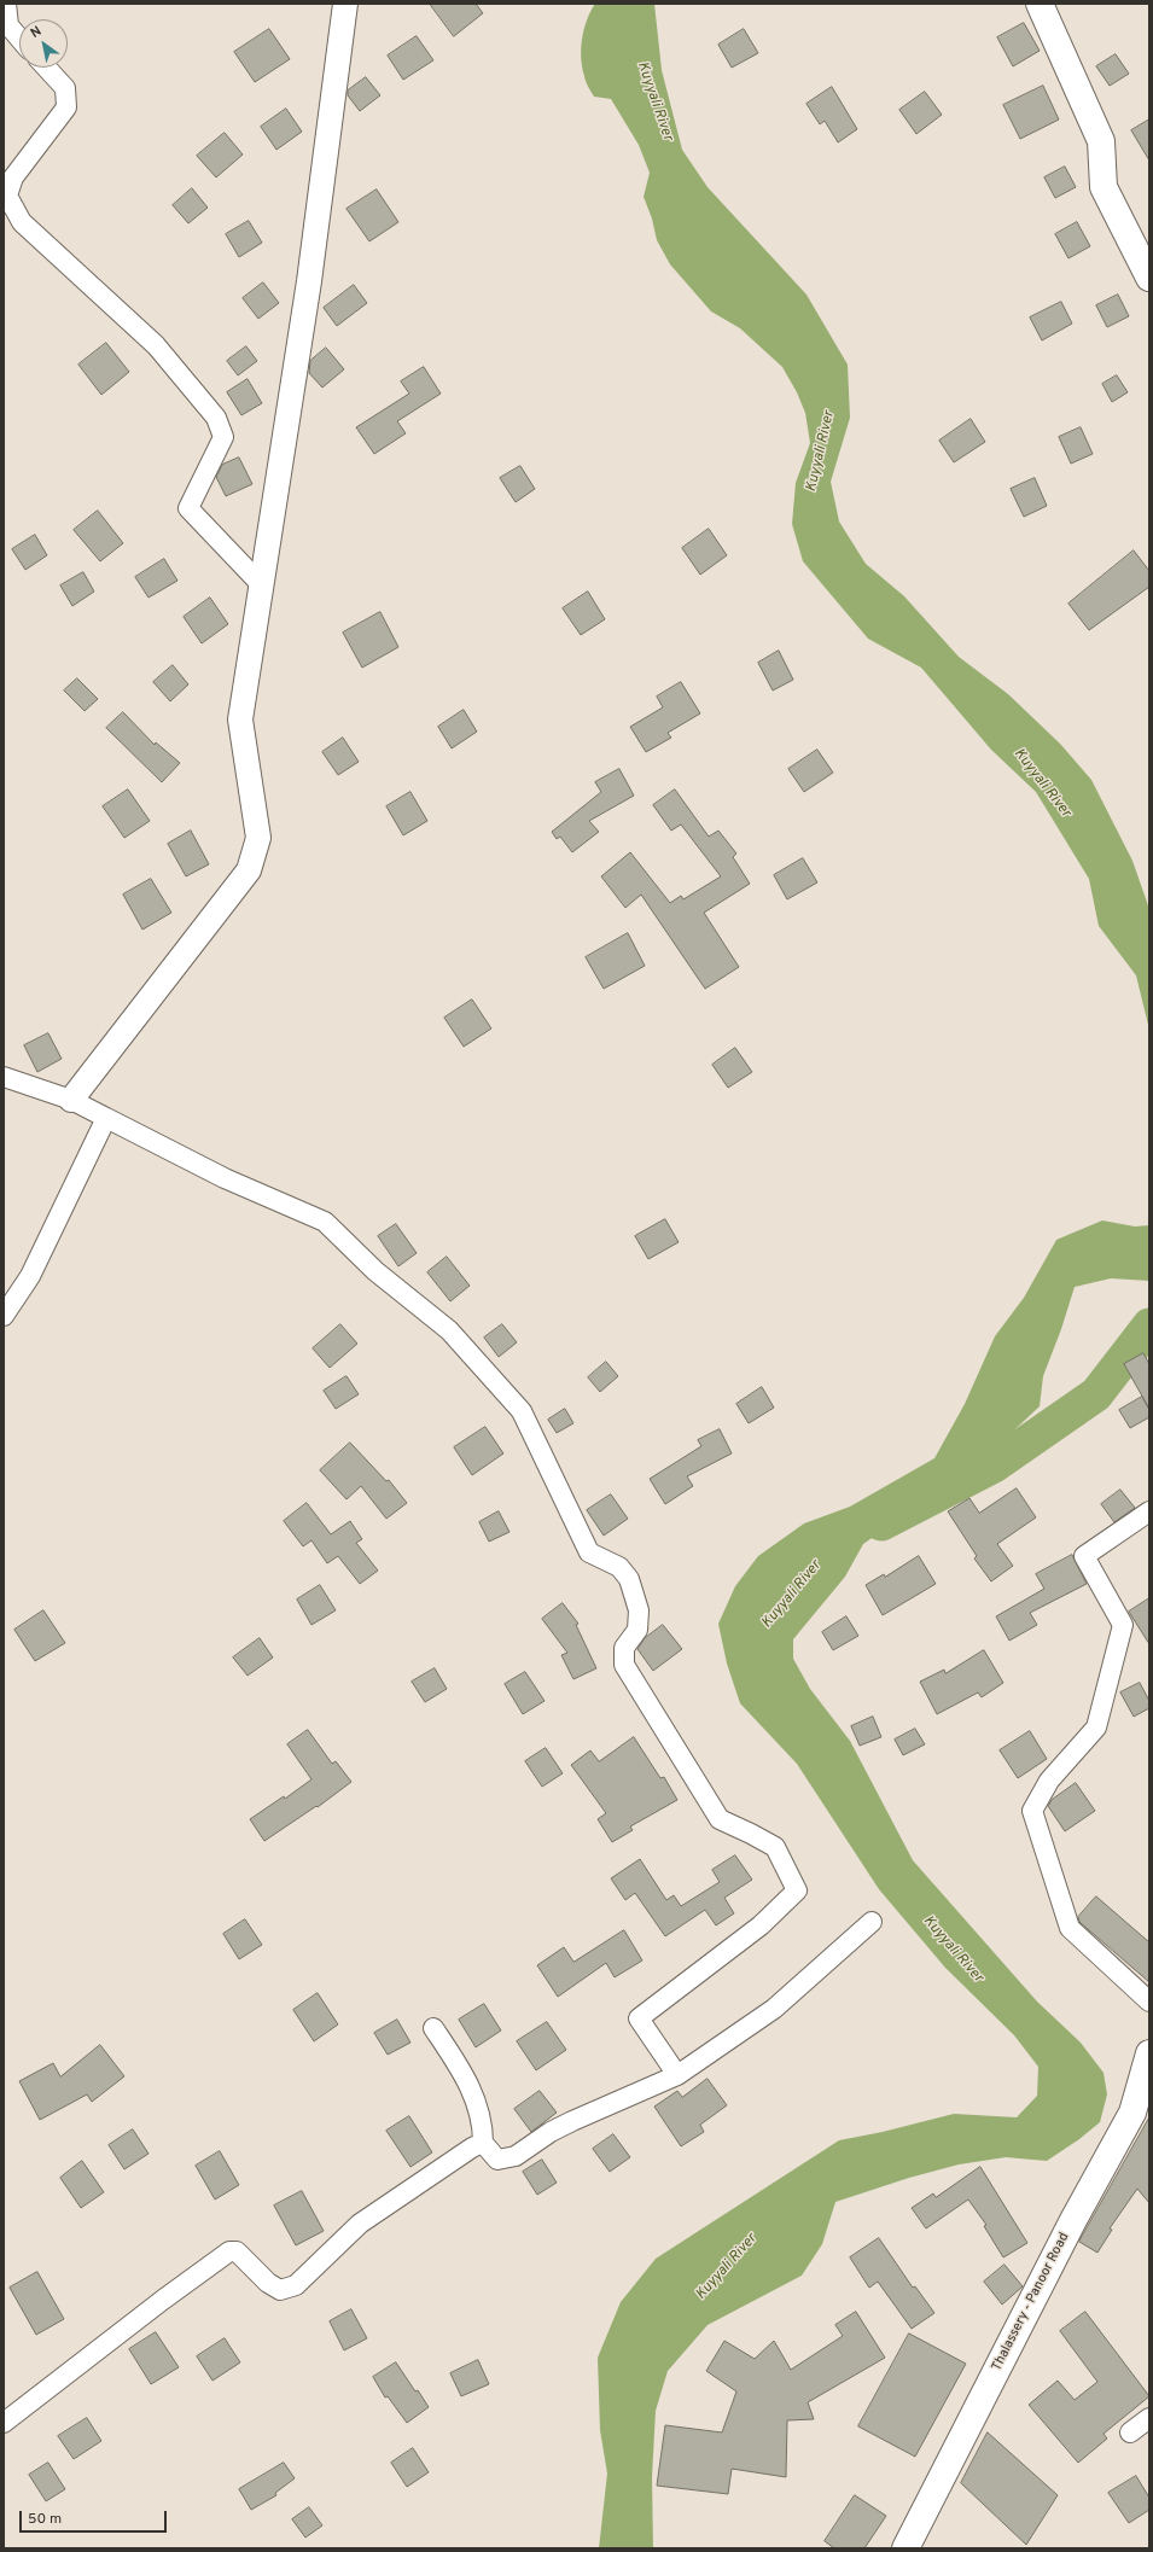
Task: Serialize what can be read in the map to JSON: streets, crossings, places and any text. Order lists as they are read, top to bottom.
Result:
{
  "streets": {
    "main road": ["Thalassery - Panoor Road"]
  },
  "water": ["Kuyyali River"],
  "scale_bar": "50 m",
  "north": "top left"
}
